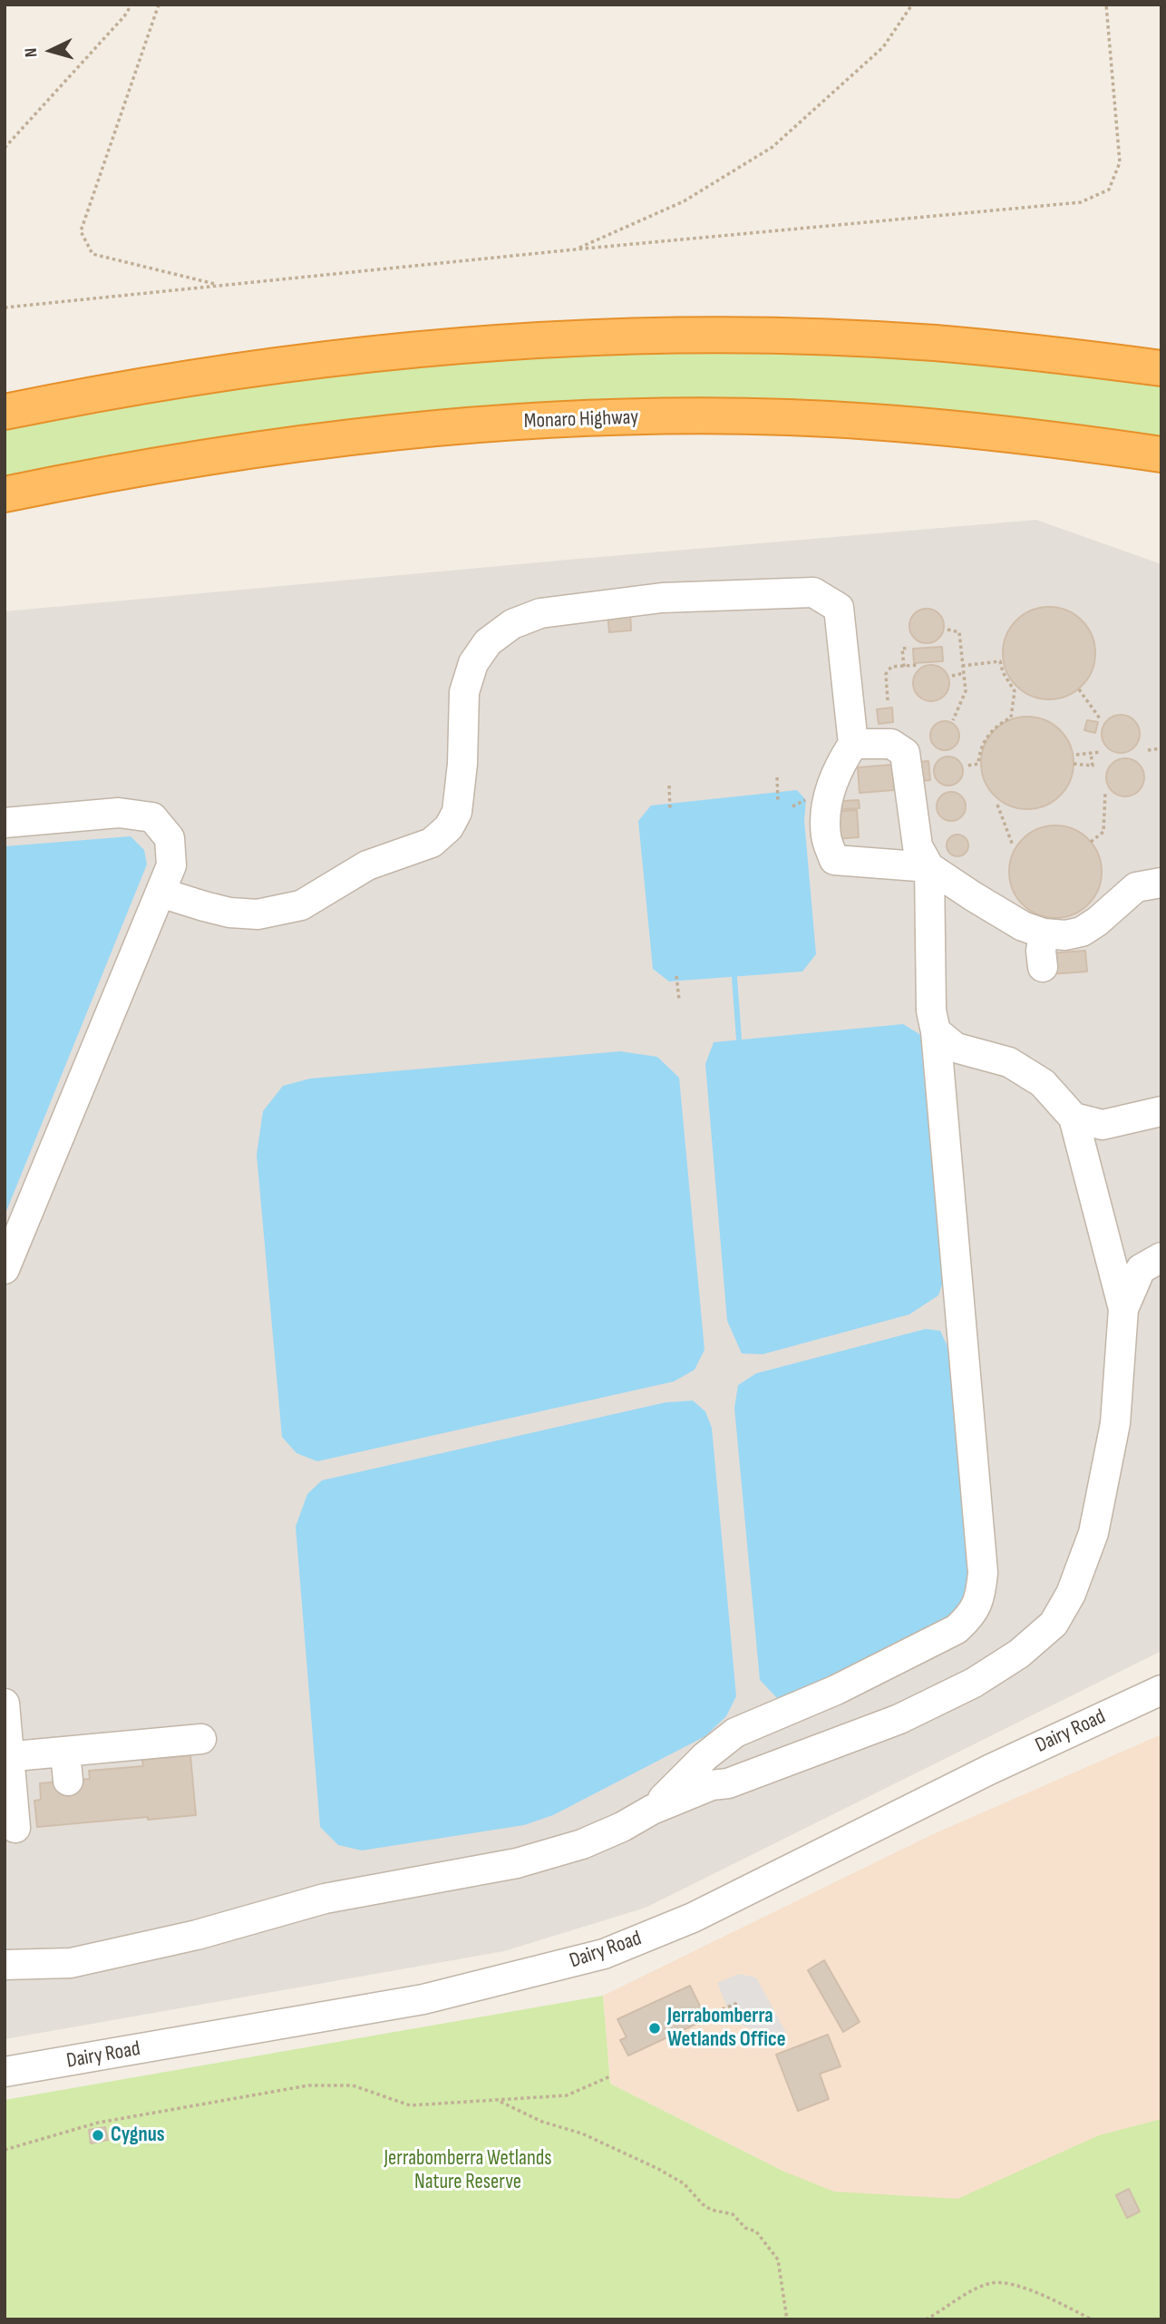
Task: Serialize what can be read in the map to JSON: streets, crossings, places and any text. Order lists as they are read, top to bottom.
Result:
{
  "streets": {
    "highway": ["Monaro Highway"],
    "street": ["Dairy Road"]
  },
  "parks": ["Jerrabomberra Wetlands Nature Reserve"],
  "places": ["Jerrabomberra Wetlands Office", "Cygnus"],
  "north": "left"
}
